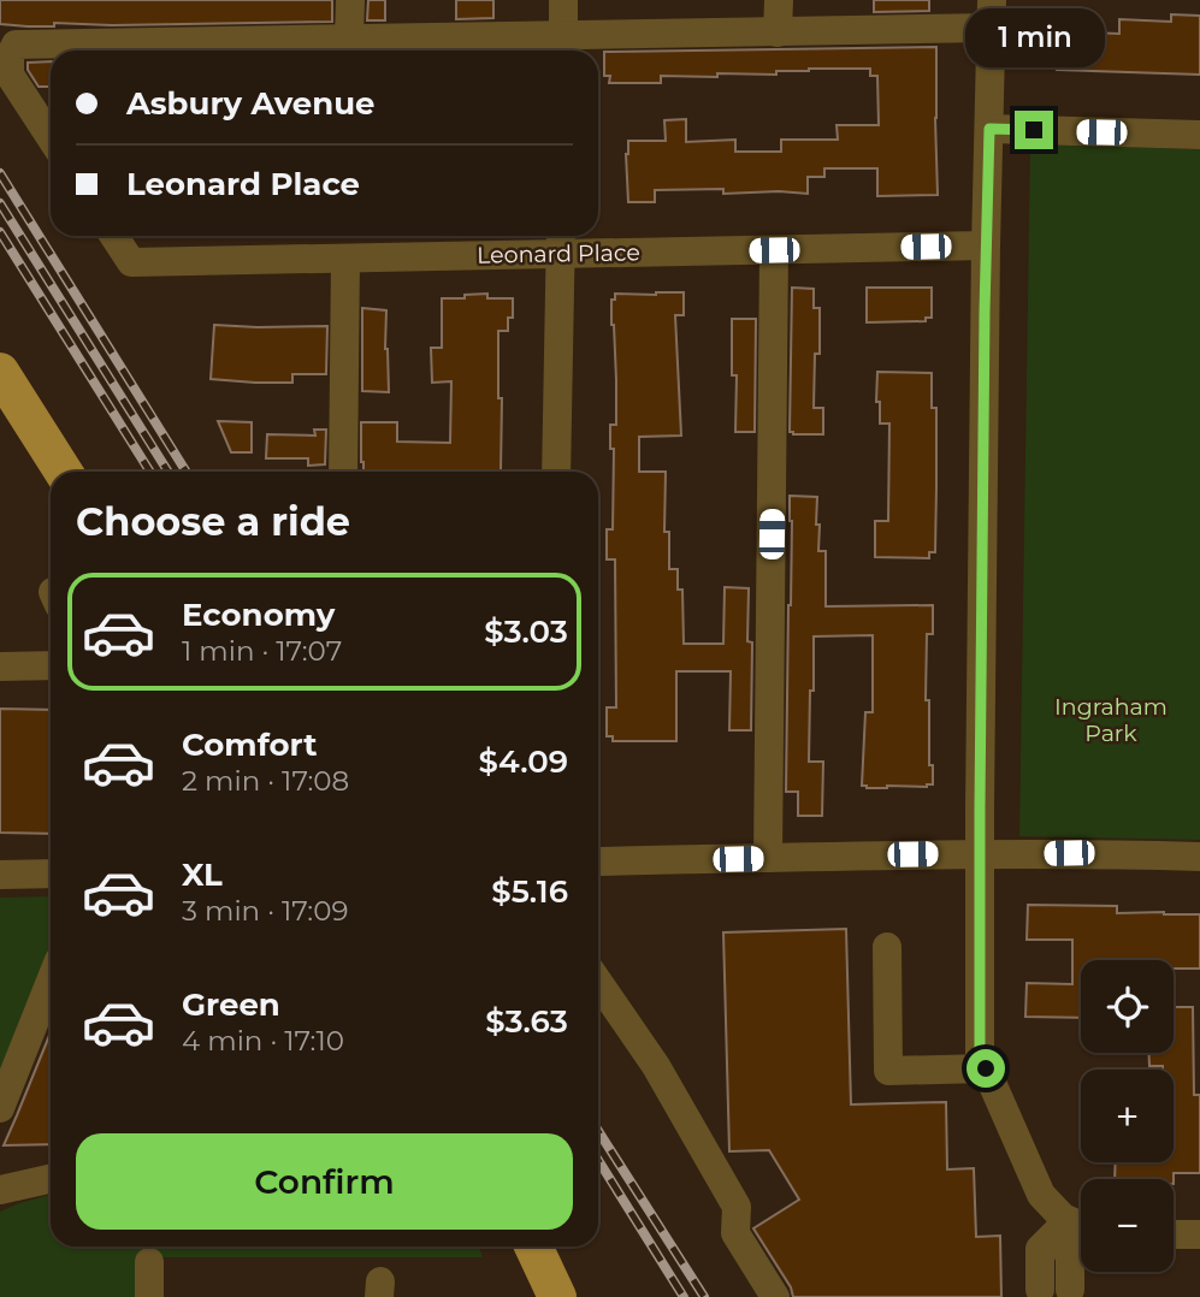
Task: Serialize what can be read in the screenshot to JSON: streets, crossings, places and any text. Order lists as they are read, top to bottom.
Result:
{
  "streets": {
    "street": ["Leonard Place"]
  },
  "parks": ["Ingraham Park"],
  "page": {
    "bubble": "1 min",
    "banner": ["Asbury Avenue", "Leonard Place"],
    "heading": "Choose a ride",
    "list": [
      {
        "name": "Economy",
        "note": "1 min · 17:07",
        "value": "$3.03"
      },
      {
        "name": "Comfort",
        "note": "2 min · 17:08",
        "value": "$4.09"
      },
      {
        "name": "XL",
        "note": "3 min · 17:09",
        "value": "$5.16"
      },
      {
        "name": "Green",
        "note": "4 min · 17:10",
        "value": "$3.63"
      }
    ],
    "map_buttons": ["+", "−"],
    "buttons": "Confirm"
  }
}
